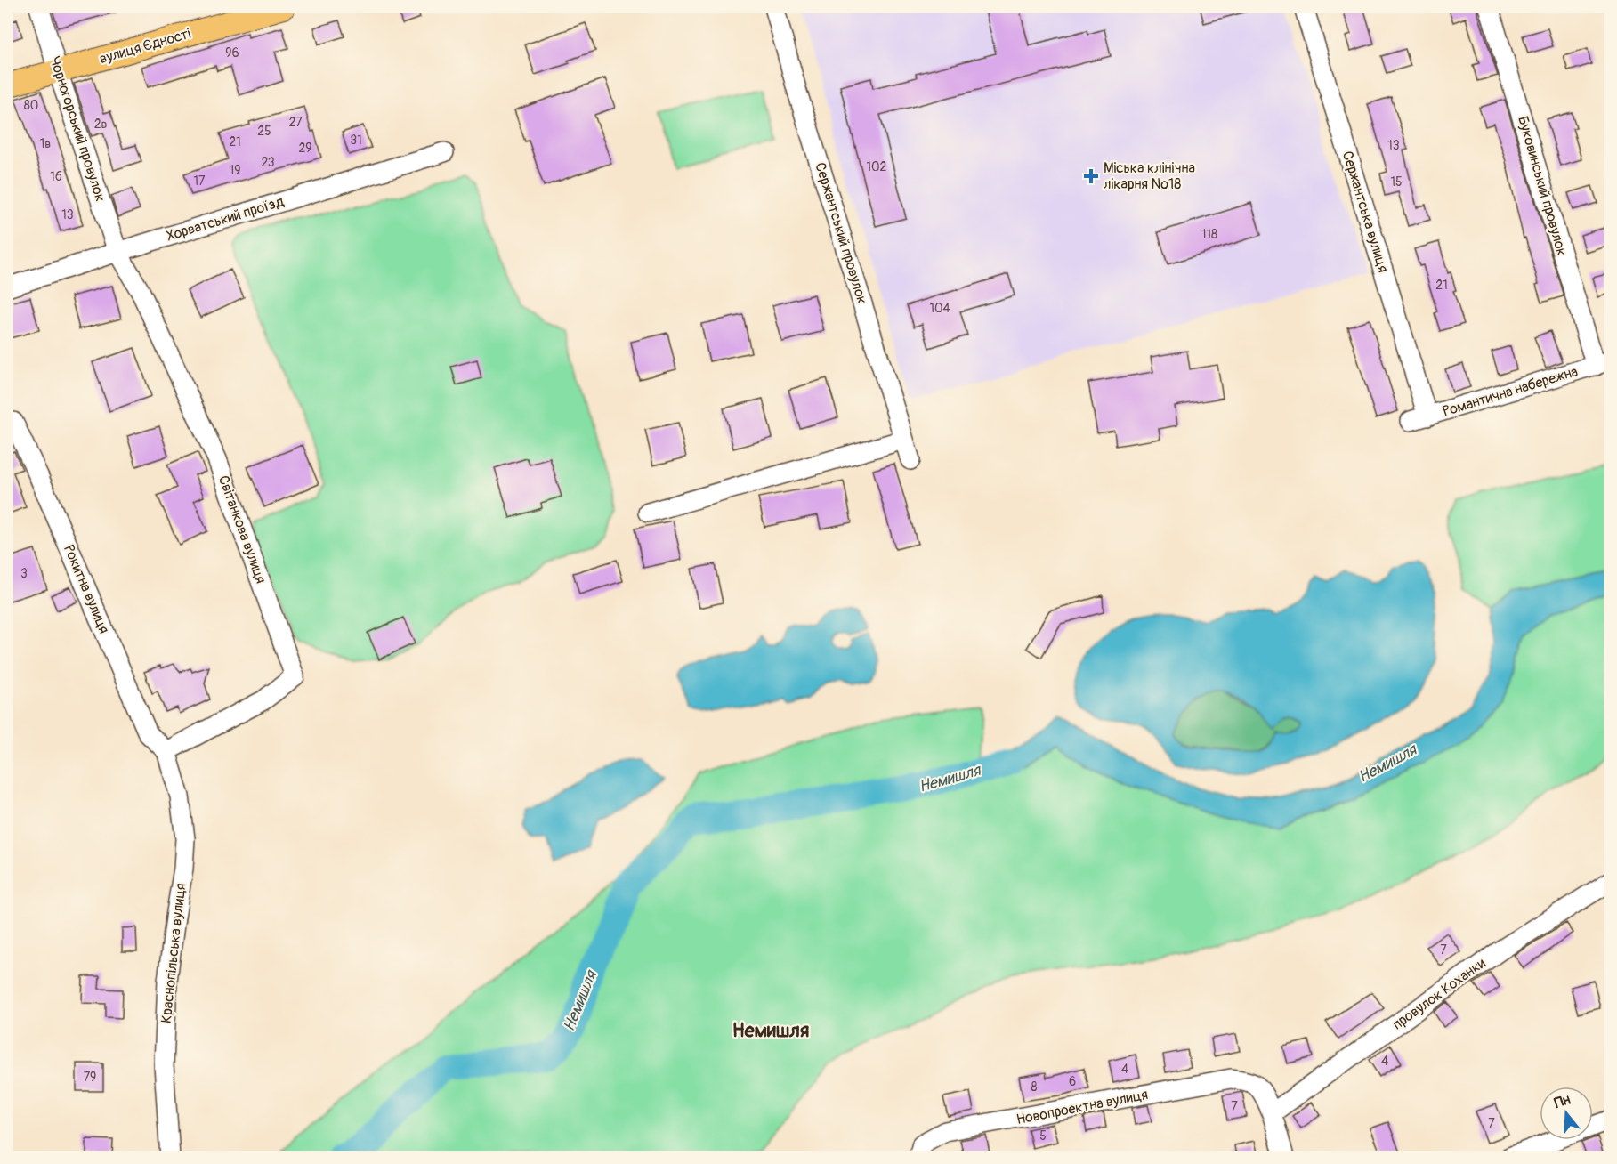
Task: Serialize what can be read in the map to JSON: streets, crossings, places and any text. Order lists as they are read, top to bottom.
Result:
{
  "streets": {
    "main road": ["вулиця Єдності"],
    "street": [
      "Чорногорський провулок",
      "Буковинський провулок",
      "Сержантська вулиця",
      "Хорватський проїзд",
      "Сержантський провулок",
      "Романтична набережна",
      "Світанкова вулиця",
      "Рокитна вулиця",
      "Краснопільська вулиця",
      "провулок Коханки",
      "Новопроектна вулиця"
    ]
  },
  "crossings": [
    ["вулиця Єдності", "Чорногорський провулок"],
    ["Чорногорський провулок", "Хорватський проїзд"],
    ["Чорногорський провулок", "Світанкова вулиця"],
    ["Буковинський провулок", "Романтична набережна"],
    ["Сержантська вулиця", "Романтична набережна"],
    ["Хорватський проїзд", "Світанкова вулиця"],
    ["Світанкова вулиця", "Рокитна вулиця"],
    ["Світанкова вулиця", "Краснопільська вулиця"],
    ["Рокитна вулиця", "Краснопільська вулиця"],
    ["провулок Коханки", "Новопроектна вулиця"]
  ],
  "districts": ["Немишля"],
  "water": ["Немишля"],
  "places": {
    "health": ["Міська клінічна лікарня №18"]
  },
  "house_numbers": [
    "96",
    "80",
    "27",
    "2в",
    "25",
    "31",
    "21",
    "1в",
    "13",
    "29",
    "23",
    "102",
    "19",
    "1б",
    "17",
    "15",
    "13",
    "118",
    "21",
    "104",
    "3",
    "7",
    "4",
    "4",
    "79",
    "6",
    "8",
    "7",
    "7",
    "5"
  ],
  "north": "top"
}
